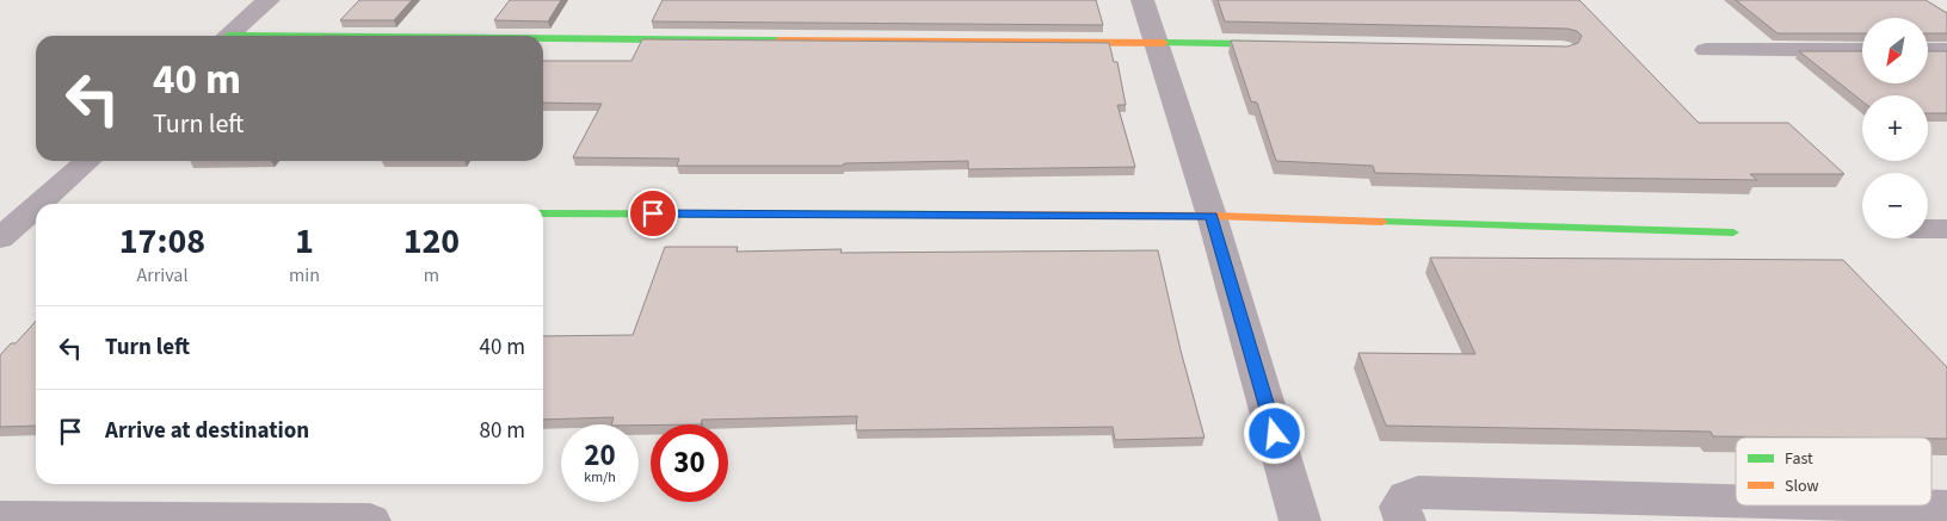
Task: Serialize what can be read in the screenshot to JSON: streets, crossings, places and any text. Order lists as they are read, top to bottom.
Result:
{
  "legend": ["Fast", "Slow"],
  "north": "bottom left",
  "page": {
    "map_buttons": ["+", "−"],
    "turn": ["40 m", "Turn left"],
    "eta": [
      "17:08",
      "Arrival",
      "1",
      "min",
      "120",
      "m"
    ],
    "list": [
      {
        "name": "Turn left",
        "value": "40 m"
      },
      {
        "name": "Arrive at destination",
        "value": "80 m"
      }
    ],
    "speed": "20 km/h",
    "limit": "30"
  }
}
